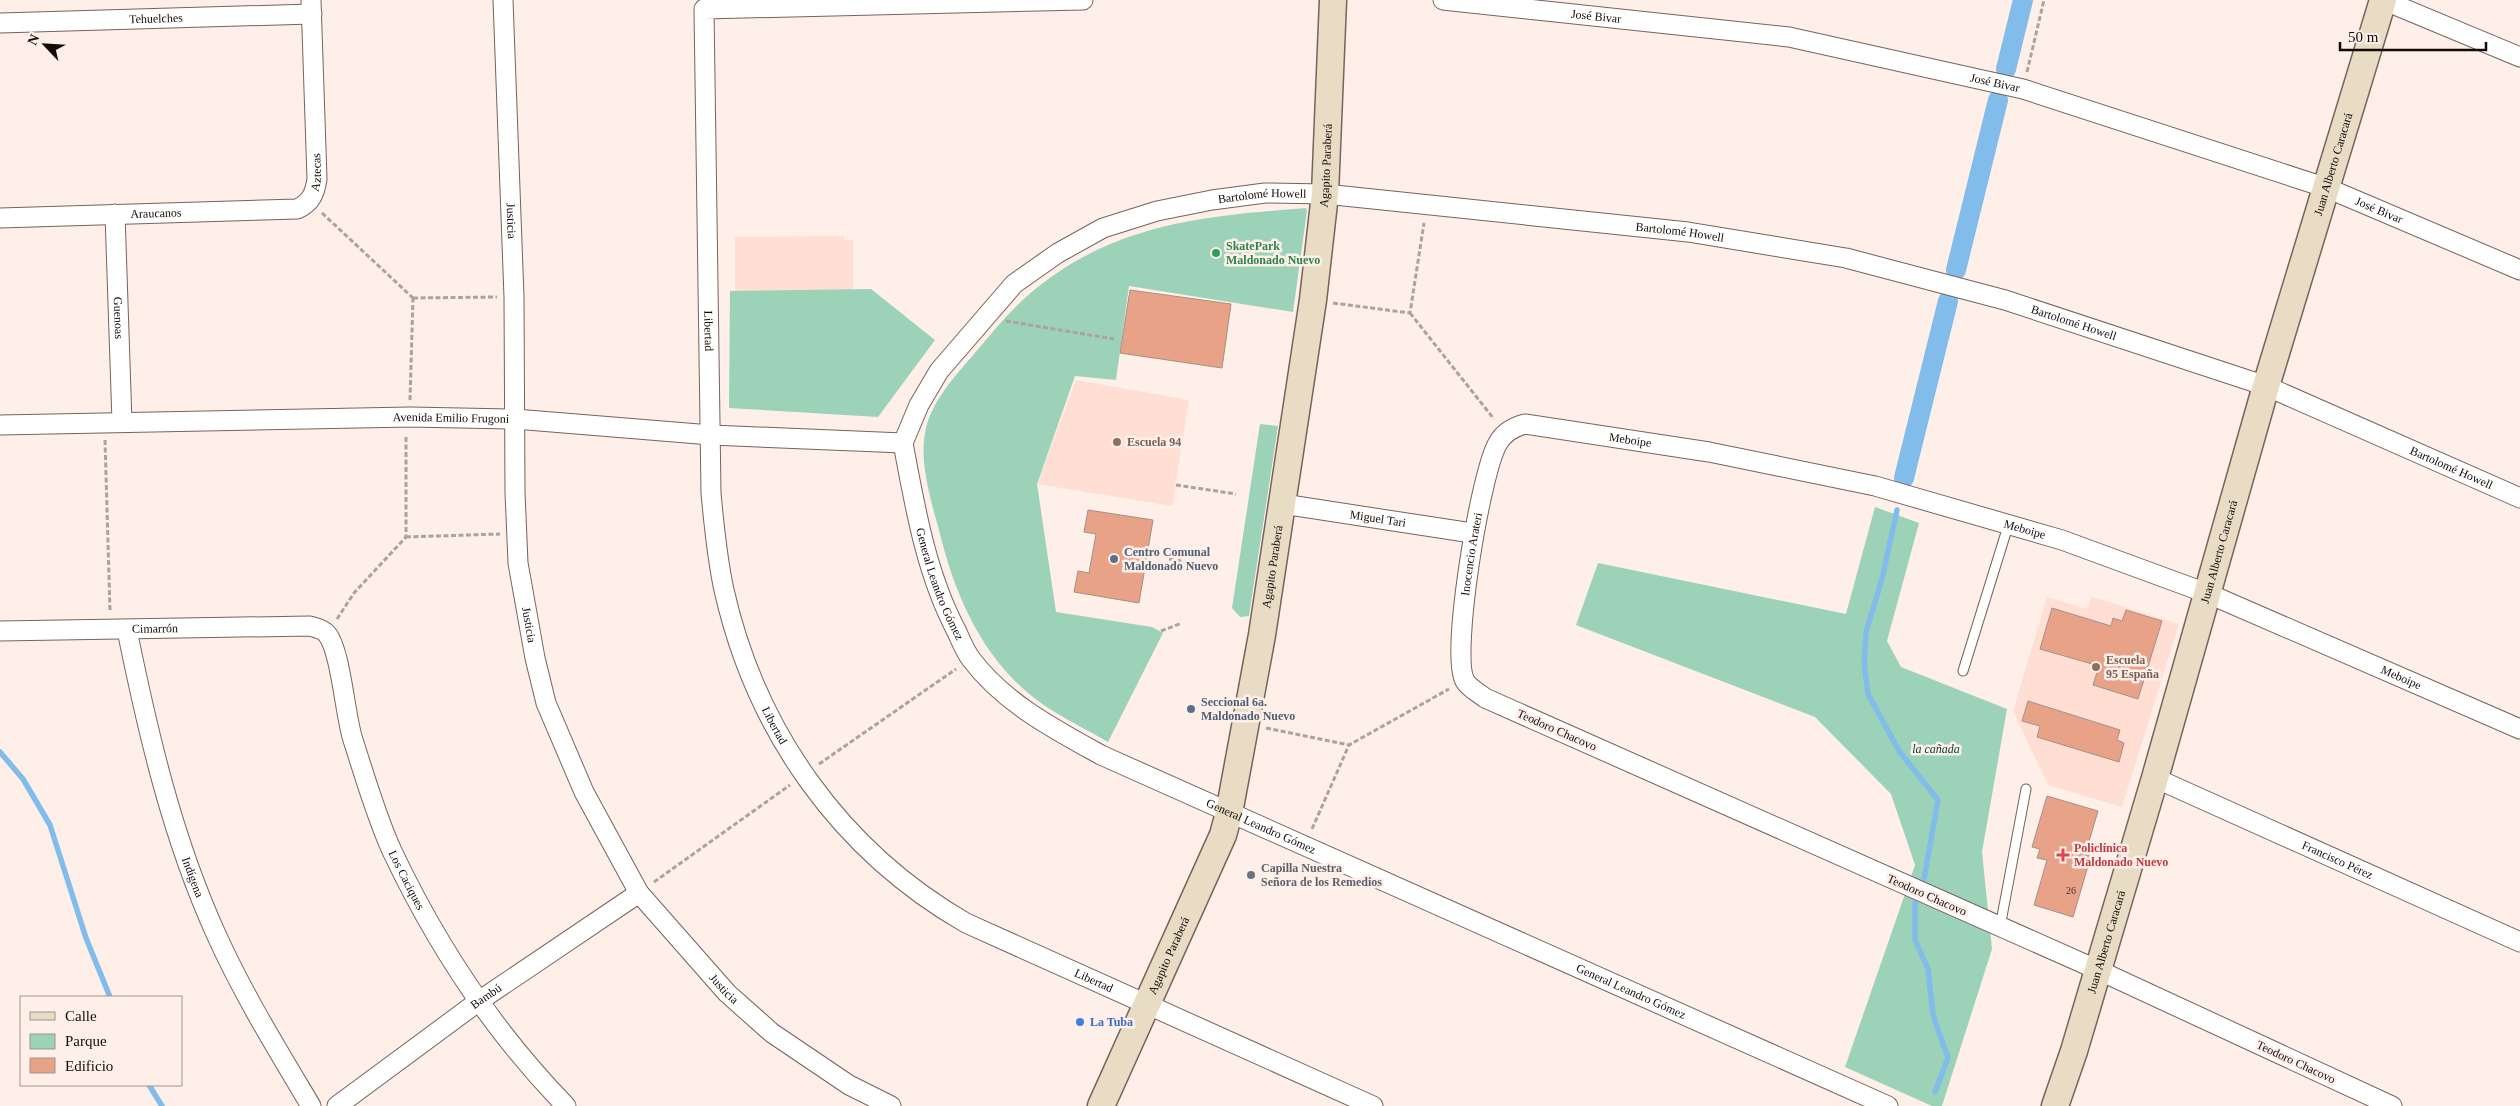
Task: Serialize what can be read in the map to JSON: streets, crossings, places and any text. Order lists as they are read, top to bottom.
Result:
{
  "streets": {
    "street": [
      "José Bivar",
      "Tehuelches",
      "Agapito Paraberá",
      "Juan Alberto Caracará",
      "Aztecas",
      "Bartolomé Howell",
      "Araucanos",
      "Justicia",
      "Guenoas",
      "Libertad",
      "Avenida Emilio Frugoni",
      "Meboipe",
      "Miguel Tari",
      "Inocencio Arateri",
      "General Leandro Gómez",
      "Cimarrón",
      "Teodoro Chacovo",
      "Francisco Pérez",
      "Indígena",
      "Los Caciques",
      "Bambú"
    ]
  },
  "crossings": [
    ["José Bivar", "Juan Alberto Caracará"],
    ["Tehuelches", "Aztecas"],
    ["Agapito Paraberá", "Bartolomé Howell"],
    ["Agapito Paraberá", "Libertad"],
    ["Agapito Paraberá", "Miguel Tari"],
    ["Agapito Paraberá", "General Leandro Gómez"],
    ["Juan Alberto Caracará", "Bartolomé Howell"],
    ["Juan Alberto Caracará", "Meboipe"],
    ["Juan Alberto Caracará", "Teodoro Chacovo"],
    ["Juan Alberto Caracará", "Francisco Pérez"],
    ["Aztecas", "Araucanos"],
    ["Bartolomé Howell", "Avenida Emilio Frugoni"],
    ["Bartolomé Howell", "General Leandro Gómez"],
    ["Araucanos", "Guenoas"],
    ["Justicia", "Avenida Emilio Frugoni"],
    ["Justicia", "Bambú"],
    ["Guenoas", "Avenida Emilio Frugoni"],
    ["Libertad", "Avenida Emilio Frugoni"],
    ["Avenida Emilio Frugoni", "General Leandro Gómez"],
    ["Meboipe", "Inocencio Arateri"],
    ["Miguel Tari", "Inocencio Arateri"],
    ["Inocencio Arateri", "Teodoro Chacovo"],
    ["Cimarrón", "Indígena"],
    ["Cimarrón", "Los Caciques"],
    ["Los Caciques", "Bambú"]
  ],
  "parks": ["la cañada"],
  "places": {
    "other": [
      "SkatePark Maldonado Nuevo",
      "Escuela 94",
      "Centro Comunal Maldonado Nuevo",
      "Escuela 95 España",
      "Seccional 6a. Maldonado Nuevo",
      "Capilla Nuestra Señora de los Remedios",
      "La Tuba"
    ],
    "health": ["Policlínica Maldonado Nuevo"]
  },
  "house_numbers": ["26"],
  "legend": ["Calle", "Parque", "Edificio"],
  "scale_bar": "50 m",
  "north": "top left"
}
